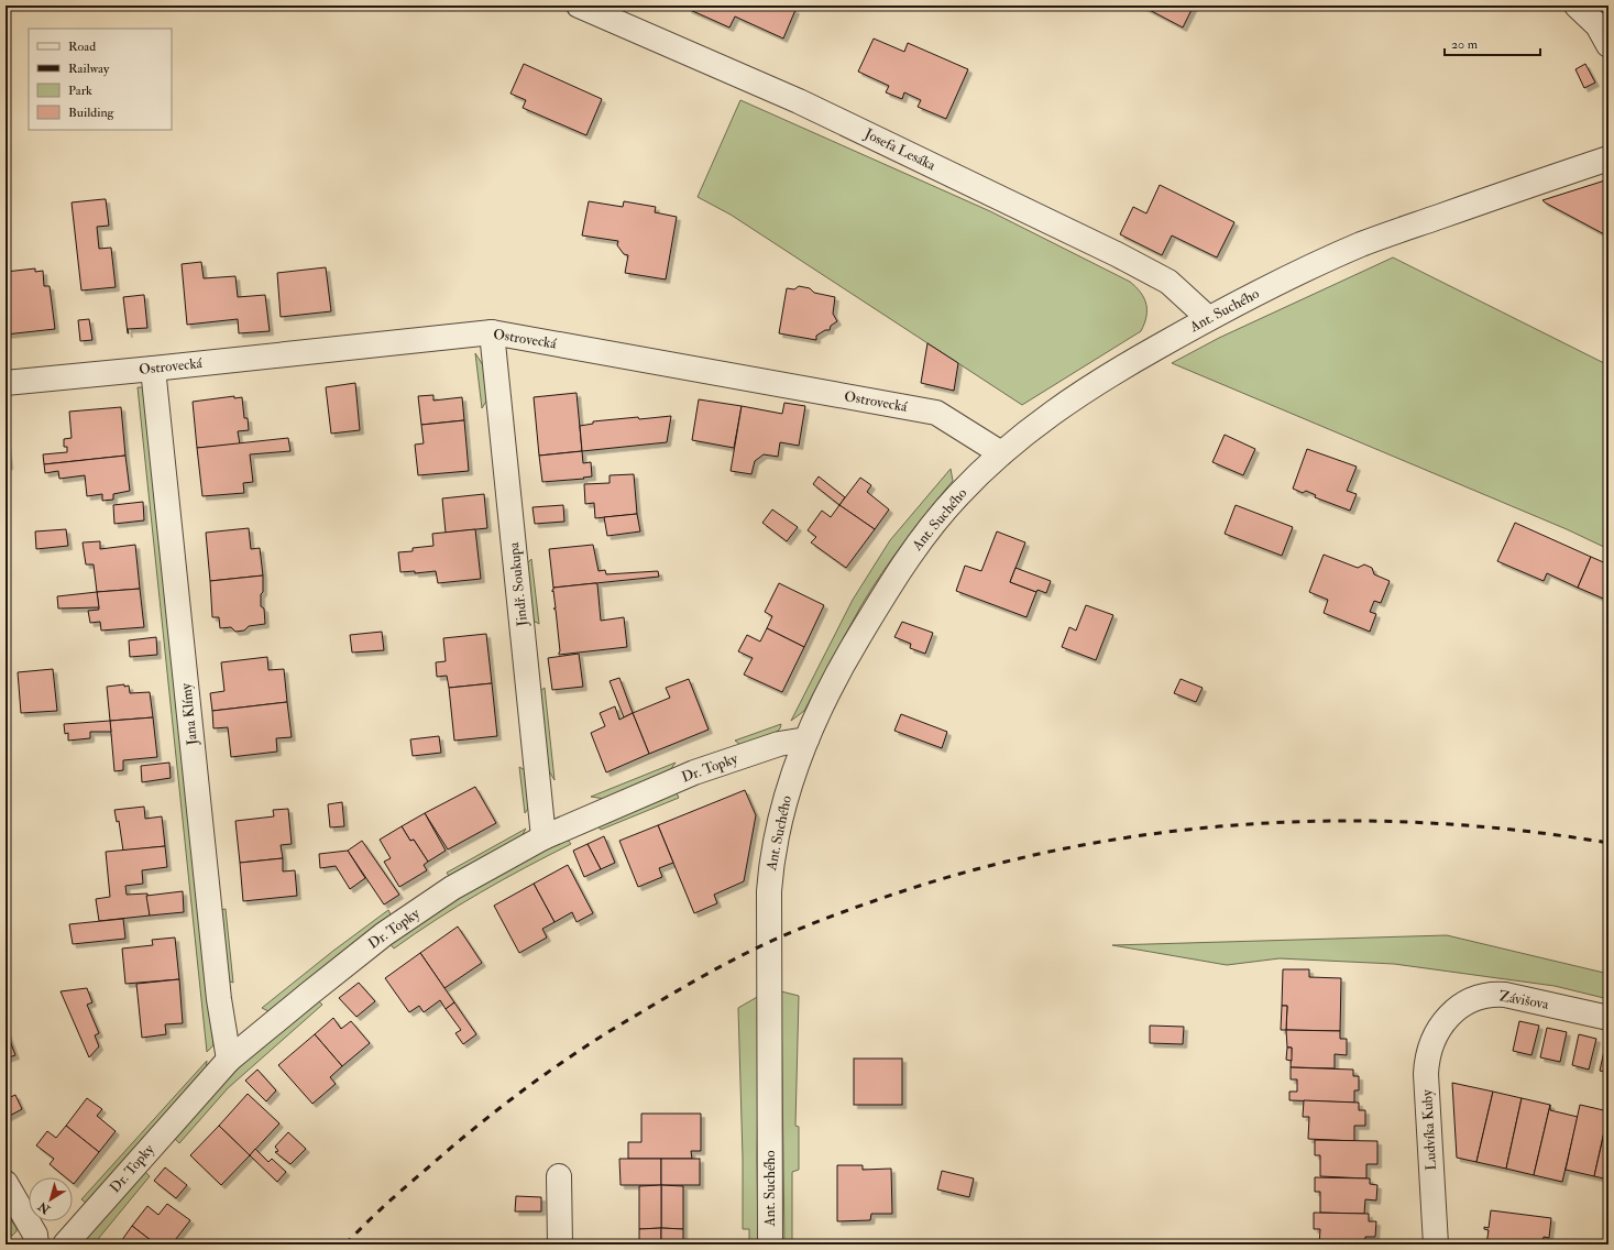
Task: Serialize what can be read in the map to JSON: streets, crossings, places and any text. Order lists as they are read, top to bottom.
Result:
{
  "streets": {
    "street": [
      "Josefa Lesáka",
      "Ant. Suchého",
      "Ostrovecká",
      "Jindř. Soukupa",
      "Jana Klímy",
      "Dr. Topky",
      "Závišova",
      "Ludvíka Kuby"
    ]
  },
  "crossings": [
    ["Josefa Lesáka", "Ant. Suchého"],
    ["Ant. Suchého", "Ostrovecká"],
    ["Ant. Suchého", "Dr. Topky"],
    ["Ostrovecká", "Jindř. Soukupa"],
    ["Ostrovecká", "Jana Klímy"],
    ["Jindř. Soukupa", "Dr. Topky"],
    ["Jana Klímy", "Dr. Topky"],
    ["Závišova", "Ludvíka Kuby"]
  ],
  "legend": [
    "Road",
    "Railway",
    "Park",
    "Building"
  ],
  "scale_bar": "20 m",
  "north": "bottom left"
}
